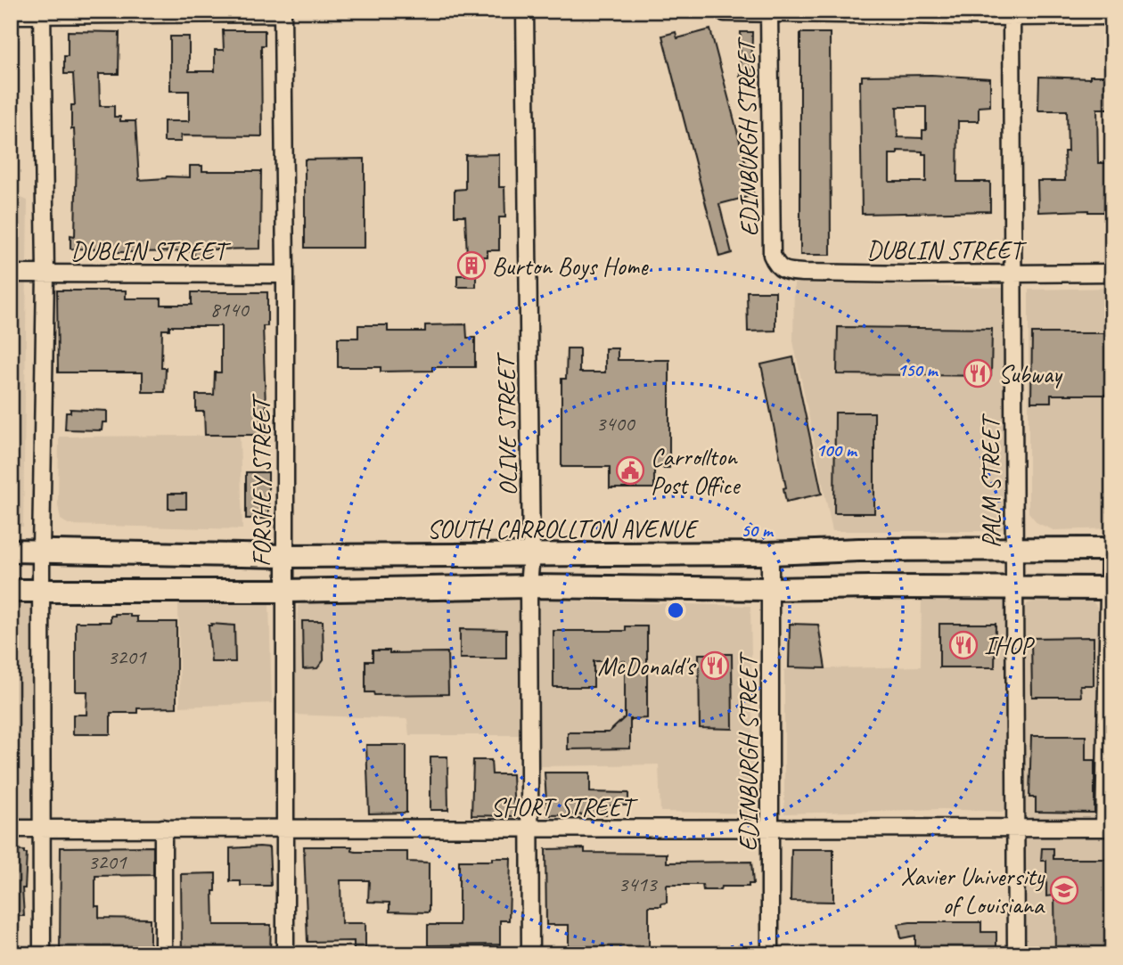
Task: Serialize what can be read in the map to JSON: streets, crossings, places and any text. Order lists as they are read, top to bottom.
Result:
{
  "streets": {
    "main road": ["SOUTH CARROLLTON AVENUE"],
    "street": [
      "EDINBURGH STREET",
      "DUBLIN STREET",
      "OLIVE STREET",
      "FORSHEY STREET",
      "PALM STREET",
      "SHORT STREET"
    ]
  },
  "crossings": [
    ["EDINBURGH STREET", "DUBLIN STREET"],
    ["EDINBURGH STREET", "SOUTH CARROLLTON AVENUE"],
    ["EDINBURGH STREET", "SHORT STREET"],
    ["DUBLIN STREET", "FORSHEY STREET"],
    ["DUBLIN STREET", "PALM STREET"],
    ["OLIVE STREET", "SOUTH CARROLLTON AVENUE"],
    ["OLIVE STREET", "SHORT STREET"],
    ["FORSHEY STREET", "SOUTH CARROLLTON AVENUE"],
    ["FORSHEY STREET", "SHORT STREET"],
    ["PALM STREET", "SOUTH CARROLLTON AVENUE"],
    ["PALM STREET", "SHORT STREET"]
  ],
  "places": {
    "building": ["Burton Boys Home"],
    "restaurant": ["Subway", "IHOP", "McDonald's"],
    "public building": ["Carrollton Post Office"],
    "school or university": ["Xavier University of Louisiana"]
  },
  "house_numbers": [
    "8140",
    "3400",
    "3201",
    "3201",
    "3413"
  ],
  "rings": ["150 m", "100 m", "50 m"]
}
